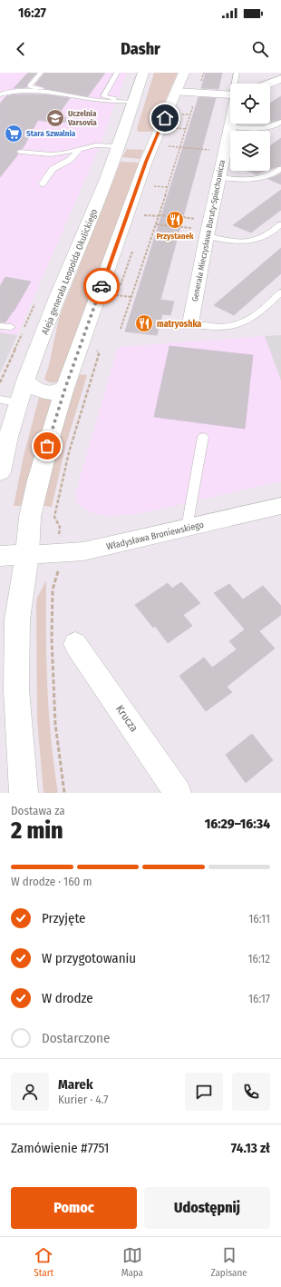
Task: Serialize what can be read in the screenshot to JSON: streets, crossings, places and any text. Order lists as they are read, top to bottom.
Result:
{
  "streets": {
    "main road": ["Aleja generała Leopolda Okulickiego"],
    "street": ["Generała Mieczysława Boruty-Spiechowicza", "Władysława Broniewskiego", "Krucza"]
  },
  "crossings": [
    ["Aleja generała Leopolda Okulickiego", "Władysława Broniewskiego"]
  ],
  "places": {
    "school or university": ["Uczelnia Varsovia"],
    "supermarket": ["Stara Szwalnia"],
    "restaurant": ["Przystanek", "matryoshka"]
  },
  "page": {
    "status": "16:27",
    "header": "Dashr",
    "heading": ["2 min", "Dostawa za", "16:29–16:34"],
    "panel": [
      "Marek",
      "Kurier · 4.7",
      "Zamówienie #7751",
      "74.13 zł"
    ],
    "bar": "W drodze · 160 m",
    "list": [
      ["Przyjęte", "16:11"],
      ["W przygotowaniu", "16:12"],
      ["W drodze", "16:17"],
      "Dostarczone"
    ],
    "buttons": ["Pomoc", "Udostępnij"],
    "tabs": ["Start", "Mapa", "Zapisane"]
  }
}
